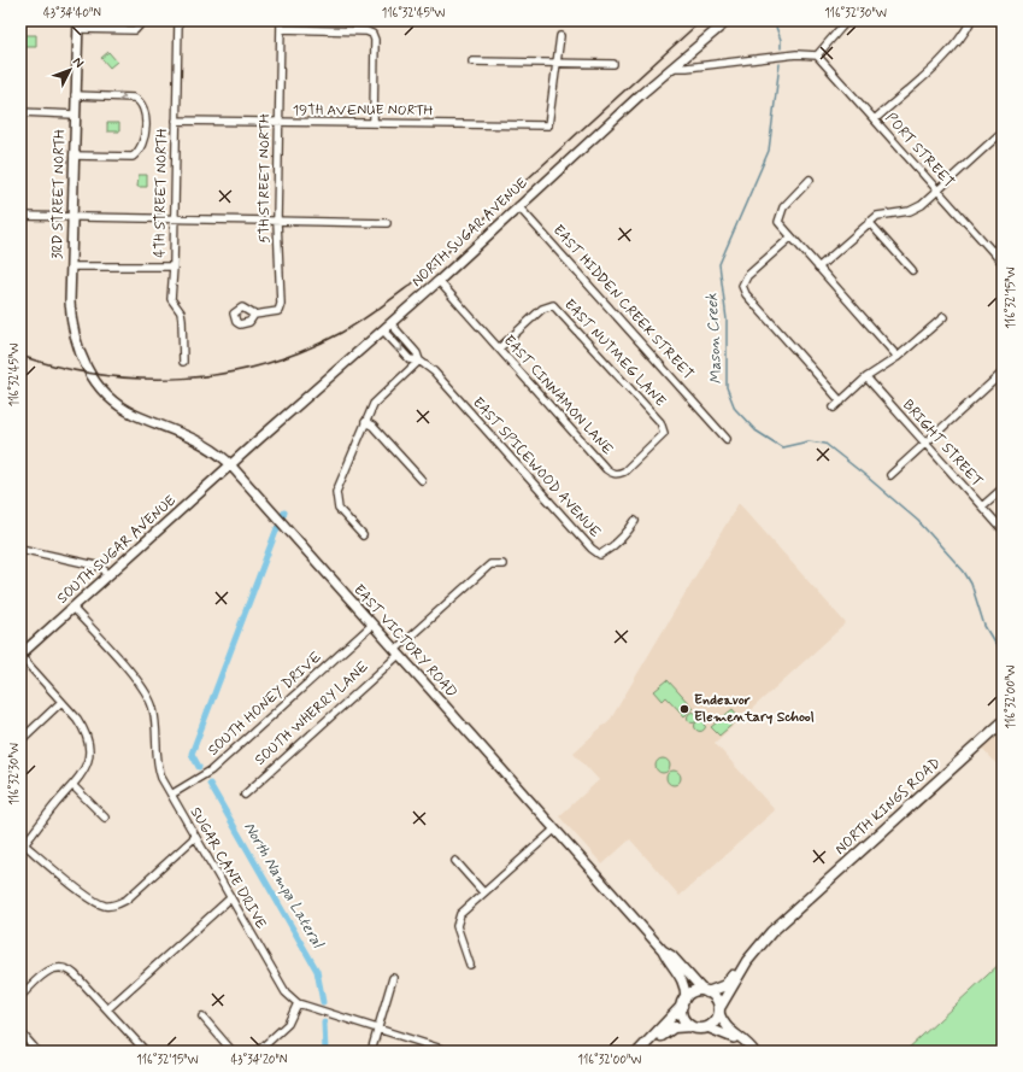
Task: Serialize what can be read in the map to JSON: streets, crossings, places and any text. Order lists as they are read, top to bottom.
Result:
{
  "streets": {
    "main road": ["NORTH KINGS ROAD"],
    "street": [
      "19TH AVENUE NORTH",
      "PORT STREET",
      "5TH STREET NORTH",
      "4TH STREET NORTH",
      "3RD STREET NORTH",
      "NORTH SUGAR AVENUE",
      "EAST HIDDEN CREEK STREET",
      "EAST NUTMEG LANE",
      "EAST CINNAMON LANE",
      "BRIGHT STREET",
      "EAST SPICEWOOD AVENUE",
      "SOUTH SUGAR AVENUE",
      "EAST VICTORY ROAD",
      "SOUTH HONEY DRIVE",
      "SOUTH WHERRY LANE",
      "SUGAR CANE DRIVE"
    ]
  },
  "crossings": [
    ["19TH AVENUE NORTH", "5TH STREET NORTH"],
    ["19TH AVENUE NORTH", "4TH STREET NORTH"],
    ["3RD STREET NORTH", "EAST VICTORY ROAD"],
    ["NORTH SUGAR AVENUE", "EAST HIDDEN CREEK STREET"],
    ["NORTH SUGAR AVENUE", "EAST CINNAMON LANE"],
    ["NORTH SUGAR AVENUE", "EAST SPICEWOOD AVENUE"],
    ["NORTH SUGAR AVENUE", "SOUTH SUGAR AVENUE"],
    ["NORTH SUGAR AVENUE", "EAST VICTORY ROAD"],
    ["EAST NUTMEG LANE", "EAST CINNAMON LANE"],
    ["SOUTH SUGAR AVENUE", "EAST VICTORY ROAD"],
    ["SOUTH SUGAR AVENUE", "SUGAR CANE DRIVE"],
    ["EAST VICTORY ROAD", "SOUTH HONEY DRIVE"],
    ["EAST VICTORY ROAD", "SOUTH WHERRY LANE"],
    ["EAST VICTORY ROAD", "NORTH KINGS ROAD"],
    ["SOUTH HONEY DRIVE", "SUGAR CANE DRIVE"]
  ],
  "water": ["Mason Creek", "North Nampa Lateral"],
  "places": ["Endeavor Elementary School"],
  "north": "top right",
  "coordinates": [
    "43°34'40\"N",
    "116°32'45\"W",
    "116°32'30\"W",
    "116°32'15\"W",
    "116°32'00\"W",
    "43°34'20\"N"
  ]
}
